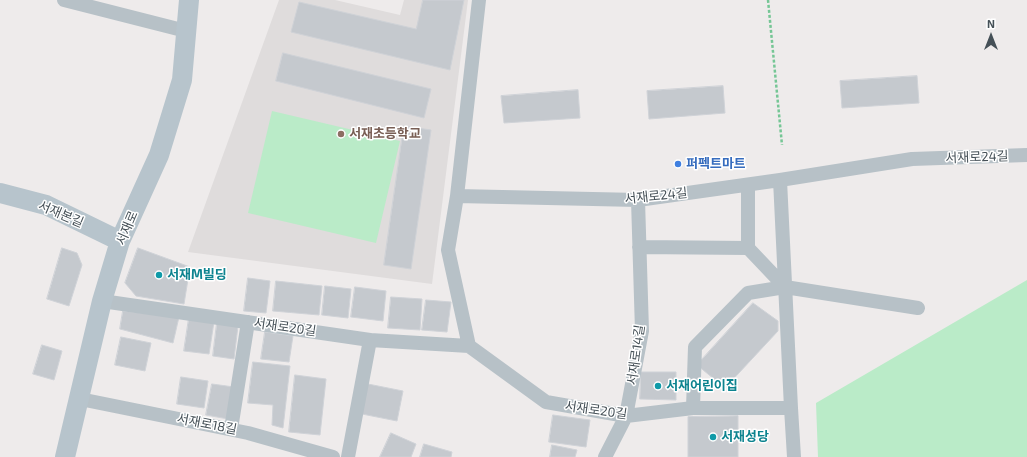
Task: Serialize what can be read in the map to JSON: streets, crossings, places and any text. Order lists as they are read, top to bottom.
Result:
{
  "streets": {
    "main road": ["서재본길", "서재로"],
    "street": [
      "서재로24길",
      "서재로20길",
      "서재로14길",
      "서재로18길"
    ]
  },
  "crossings": [
    ["서재로24길", "서재로14길"],
    ["서재본길", "서재로"],
    ["서재로", "서재로20길"],
    ["서재로", "서재로18길"],
    ["서재로20길", "서재로14길"]
  ],
  "places": [
    "서재초등학교",
    "퍼펙트마트",
    "서재M빌딩",
    "서재어린이집",
    "서재성당"
  ],
  "north": "top"
}
